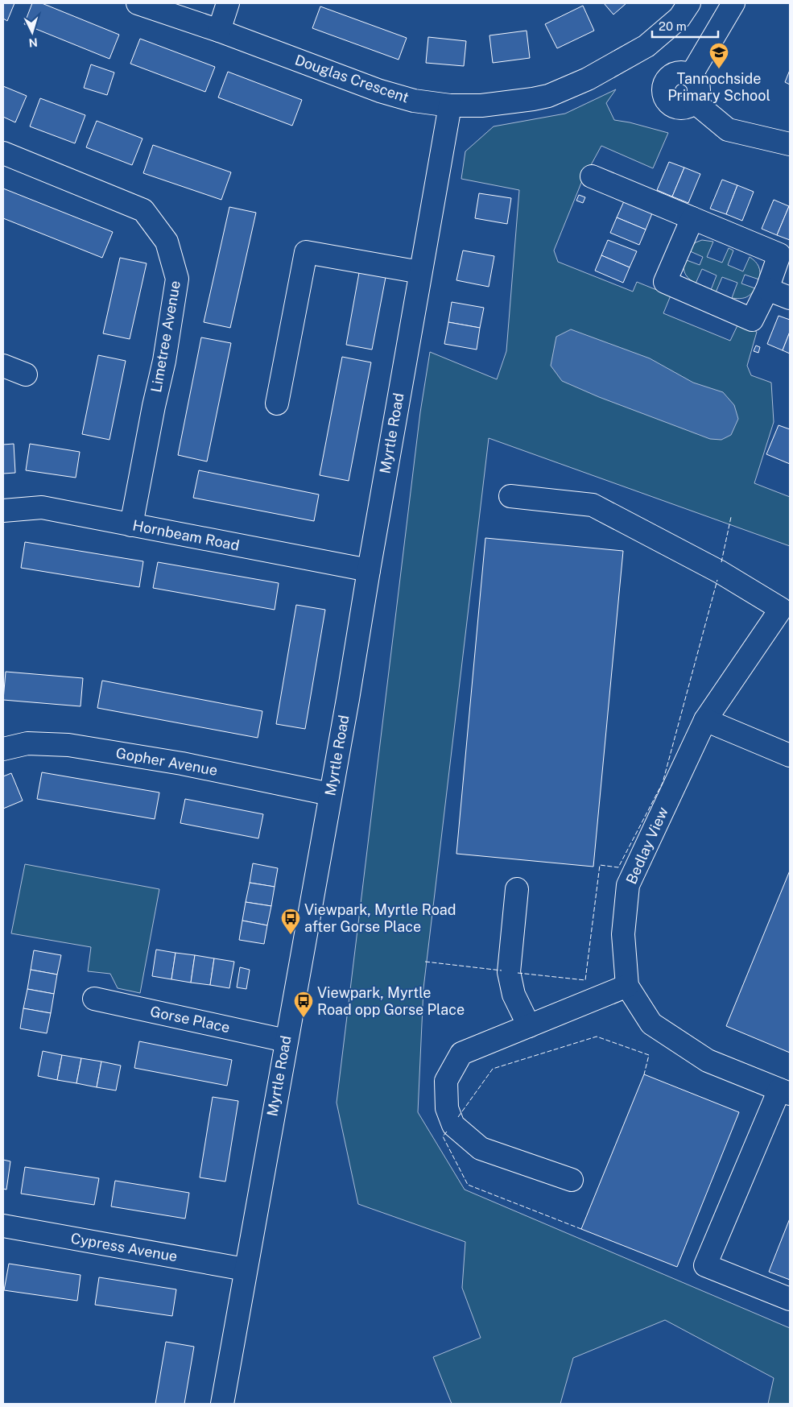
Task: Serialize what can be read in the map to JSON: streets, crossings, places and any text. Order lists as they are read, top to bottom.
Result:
{
  "streets": {
    "street": [
      "Douglas Crescent",
      "Limetree Avenue",
      "Myrtle Road",
      "Hornbeam Road",
      "Gopher Avenue",
      "Bedlay View",
      "Gorse Place",
      "Cypress Avenue"
    ]
  },
  "crossings": [
    ["Douglas Crescent", "Myrtle Road"],
    ["Limetree Avenue", "Hornbeam Road"],
    ["Myrtle Road", "Hornbeam Road"],
    ["Myrtle Road", "Gopher Avenue"],
    ["Myrtle Road", "Gorse Place"],
    ["Myrtle Road", "Cypress Avenue"]
  ],
  "places": {
    "school or university": ["Tannochside Primary School"],
    "bus stop": ["Viewpark, Myrtle Road after Gorse Place", "Viewpark, Myrtle Road opp Gorse Place"]
  },
  "scale_bar": "20 m",
  "north": "bottom"
}
